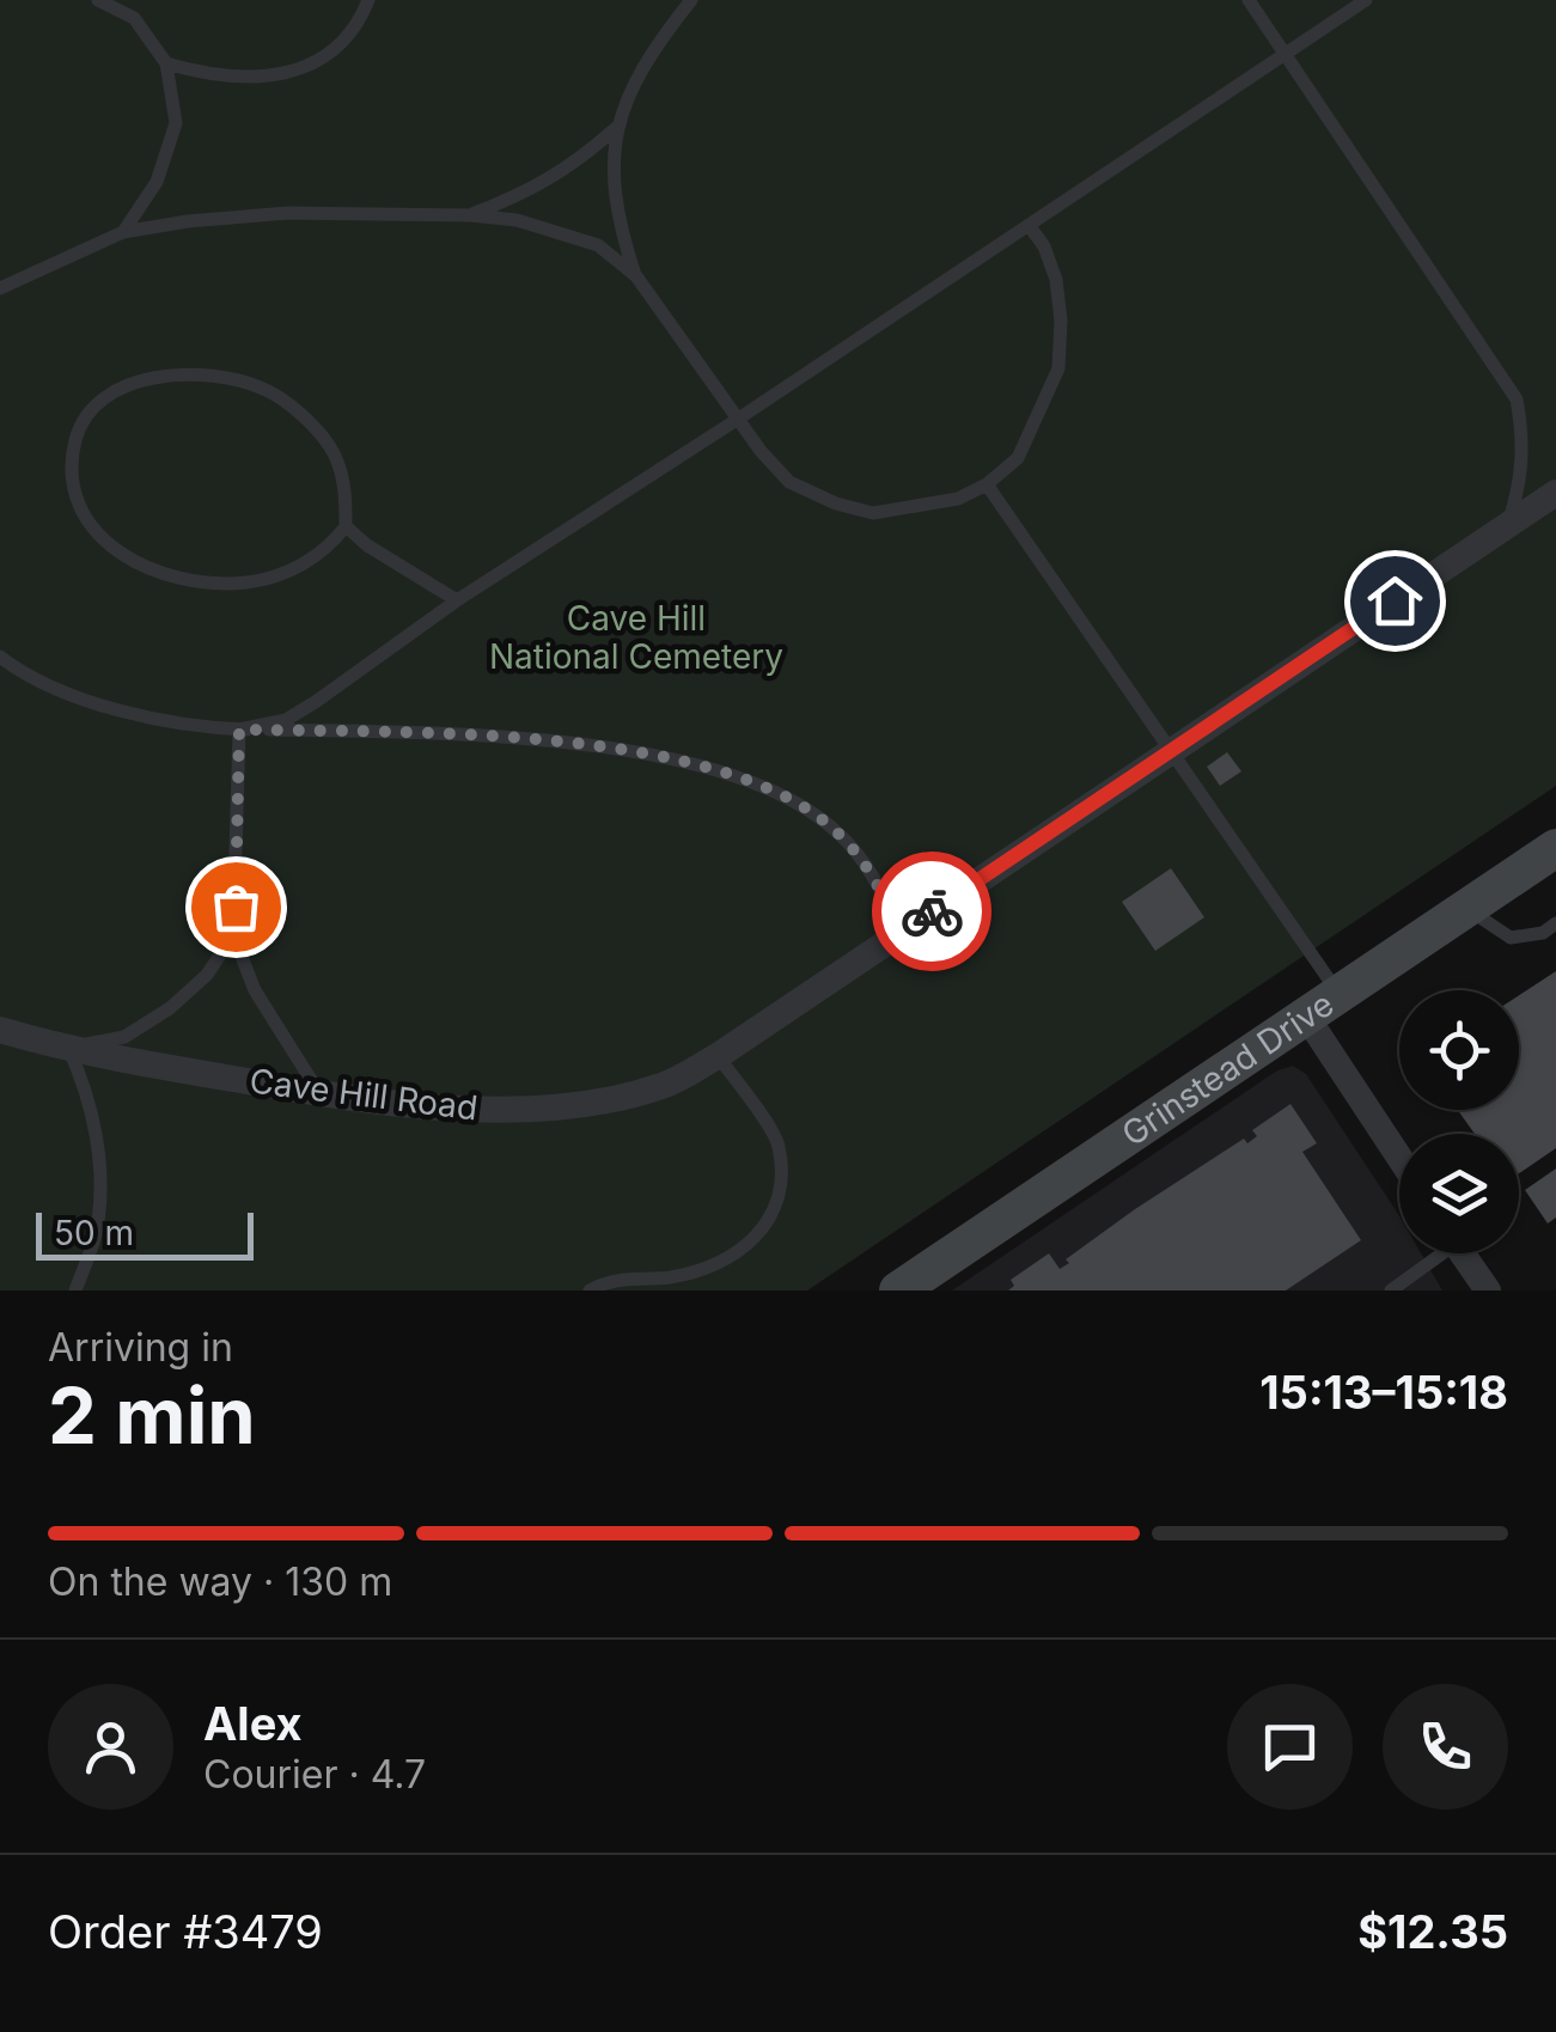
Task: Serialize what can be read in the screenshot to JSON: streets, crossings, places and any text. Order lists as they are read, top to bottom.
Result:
{
  "streets": {
    "main road": ["Grinstead Drive"],
    "street": ["Cave Hill Road"]
  },
  "parks": ["Cave Hill National Cemetery"],
  "scale_bar": "50 m",
  "page": {
    "scale": "50 m",
    "heading": ["2 min", "Arriving in", "15:13–15:18"],
    "panel": [
      "Alex",
      "Courier · 4.7",
      "Order #3479",
      "$12.35"
    ],
    "bar": "On the way · 130 m"
  }
}
